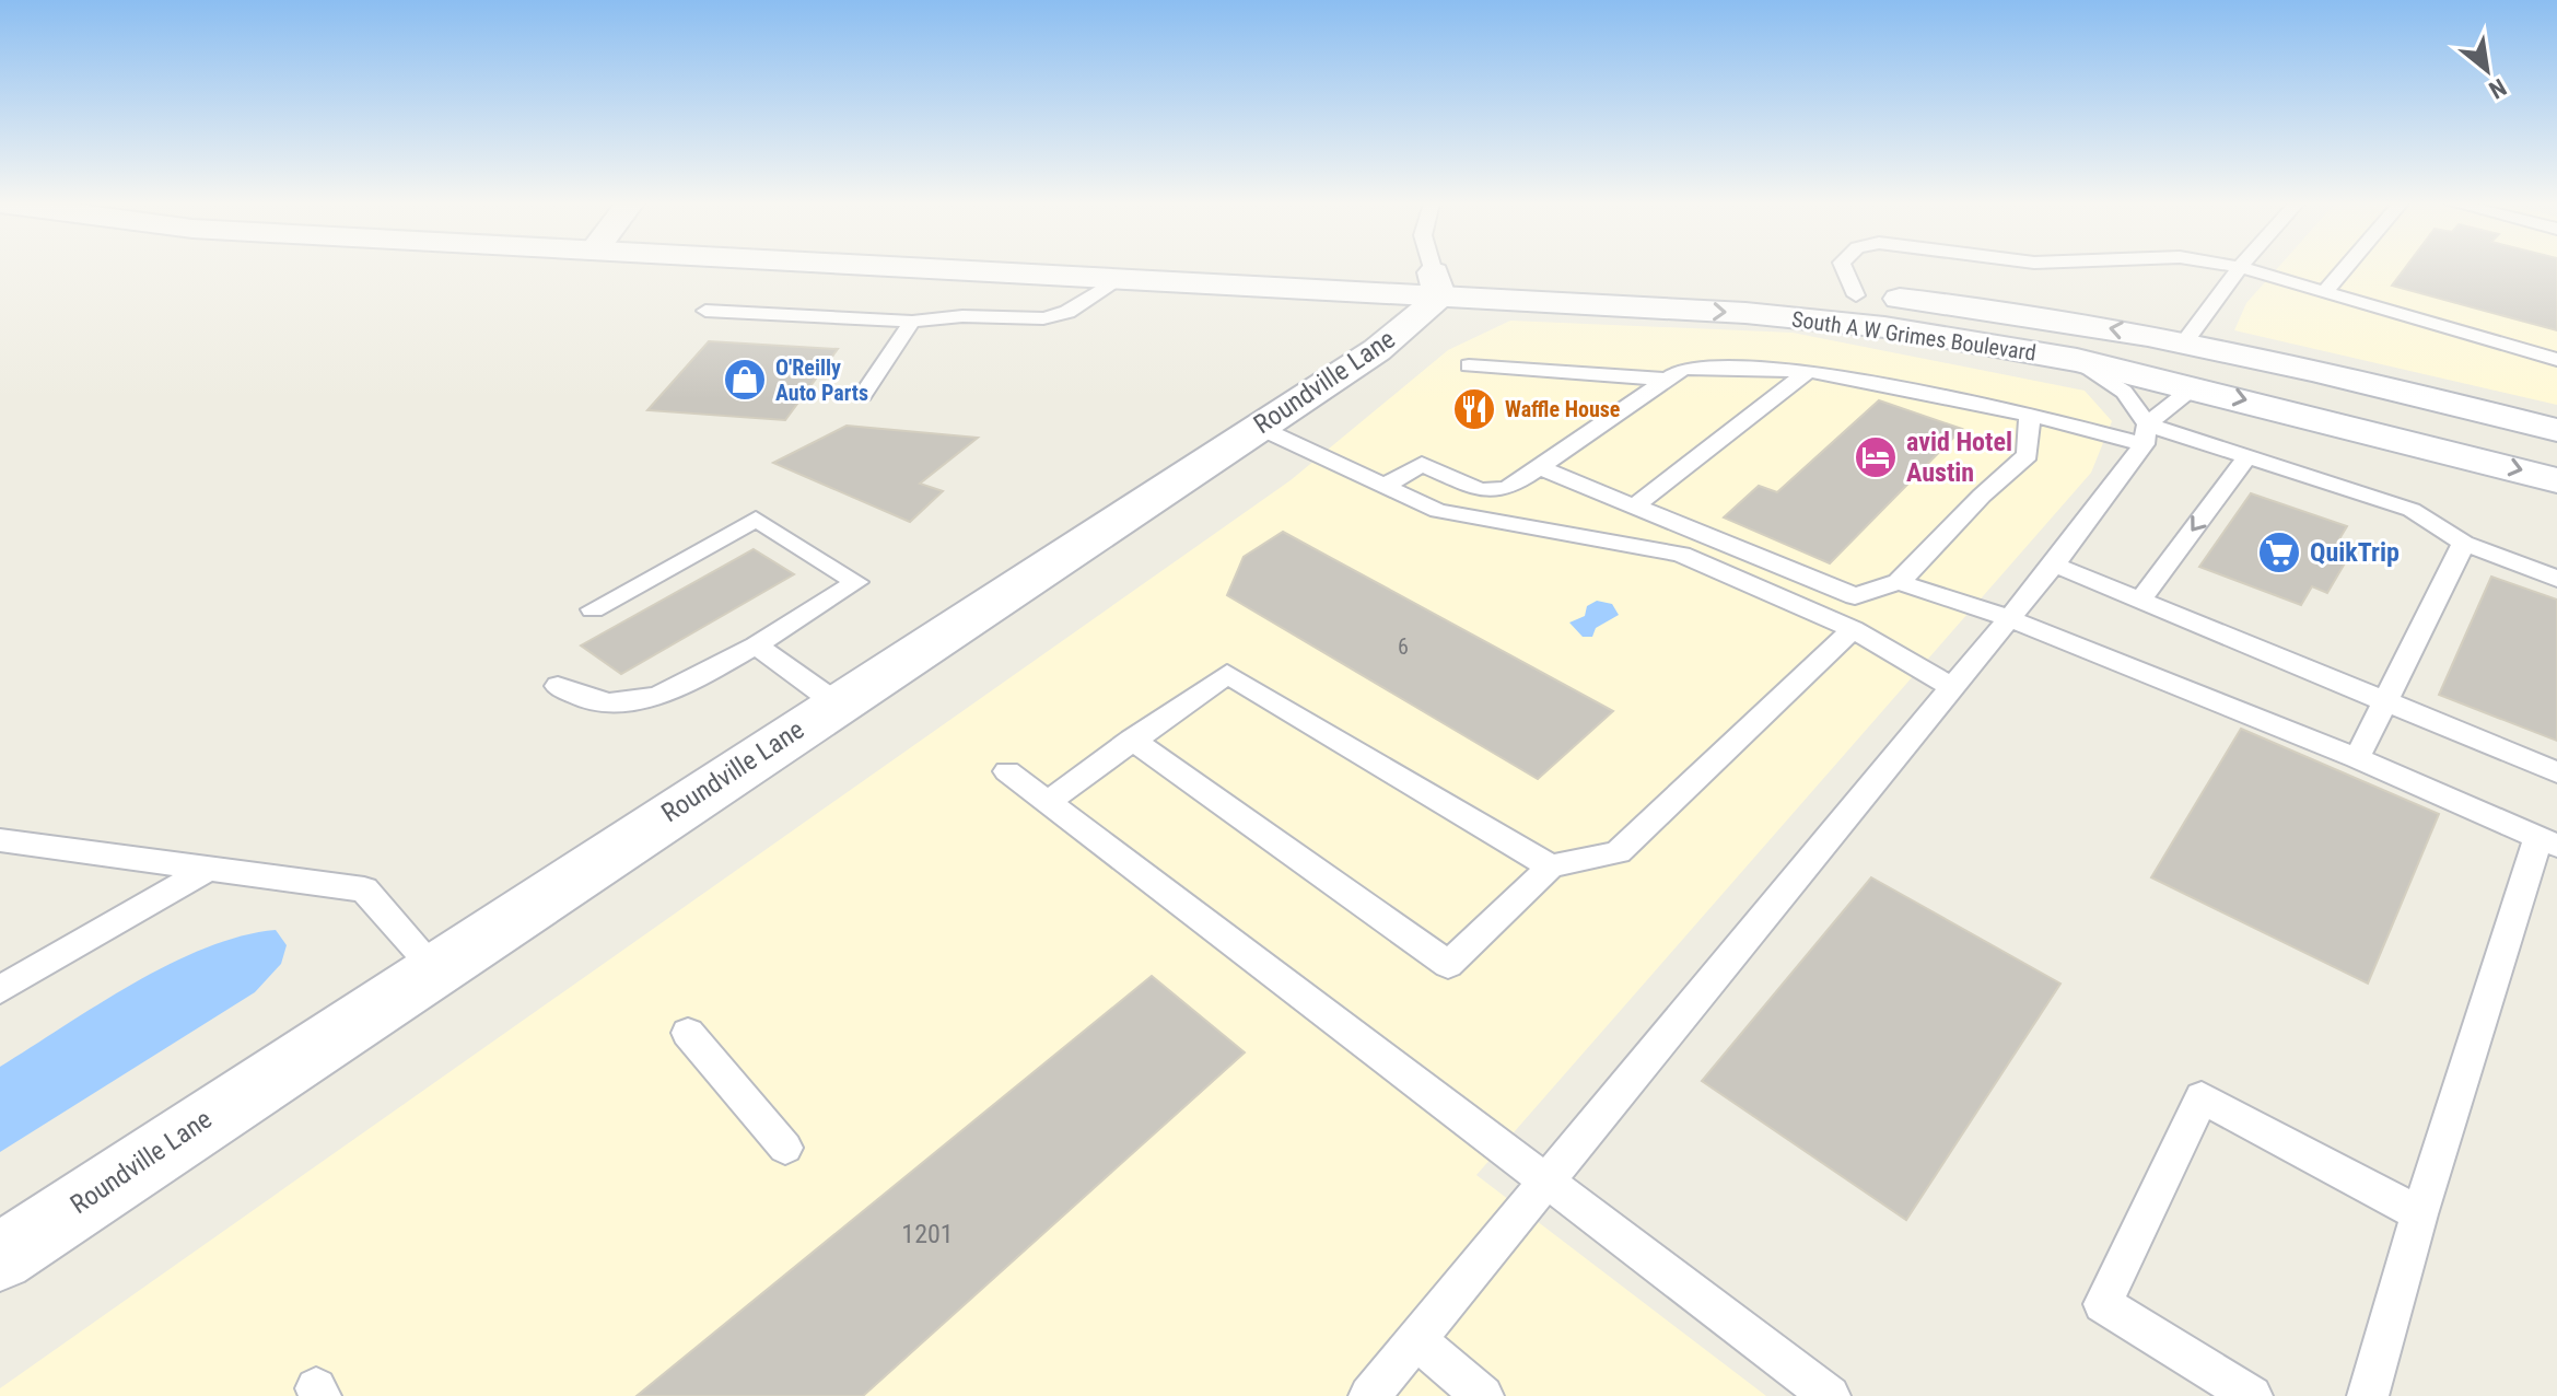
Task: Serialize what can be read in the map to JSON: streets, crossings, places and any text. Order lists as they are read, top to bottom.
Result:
{
  "streets": {
    "main road": ["South A W Grimes Boulevard", "Roundville Lane"]
  },
  "crossings": [
    ["South A W Grimes Boulevard", "Roundville Lane"]
  ],
  "places": {
    "shop": ["O'Reilly Auto Parts"],
    "restaurant": ["Waffle House"],
    "hotel": ["avid Hotel Austin"],
    "supermarket": ["QuikTrip"]
  },
  "house_numbers": ["6", "1201"],
  "north": "bottom right"
}
